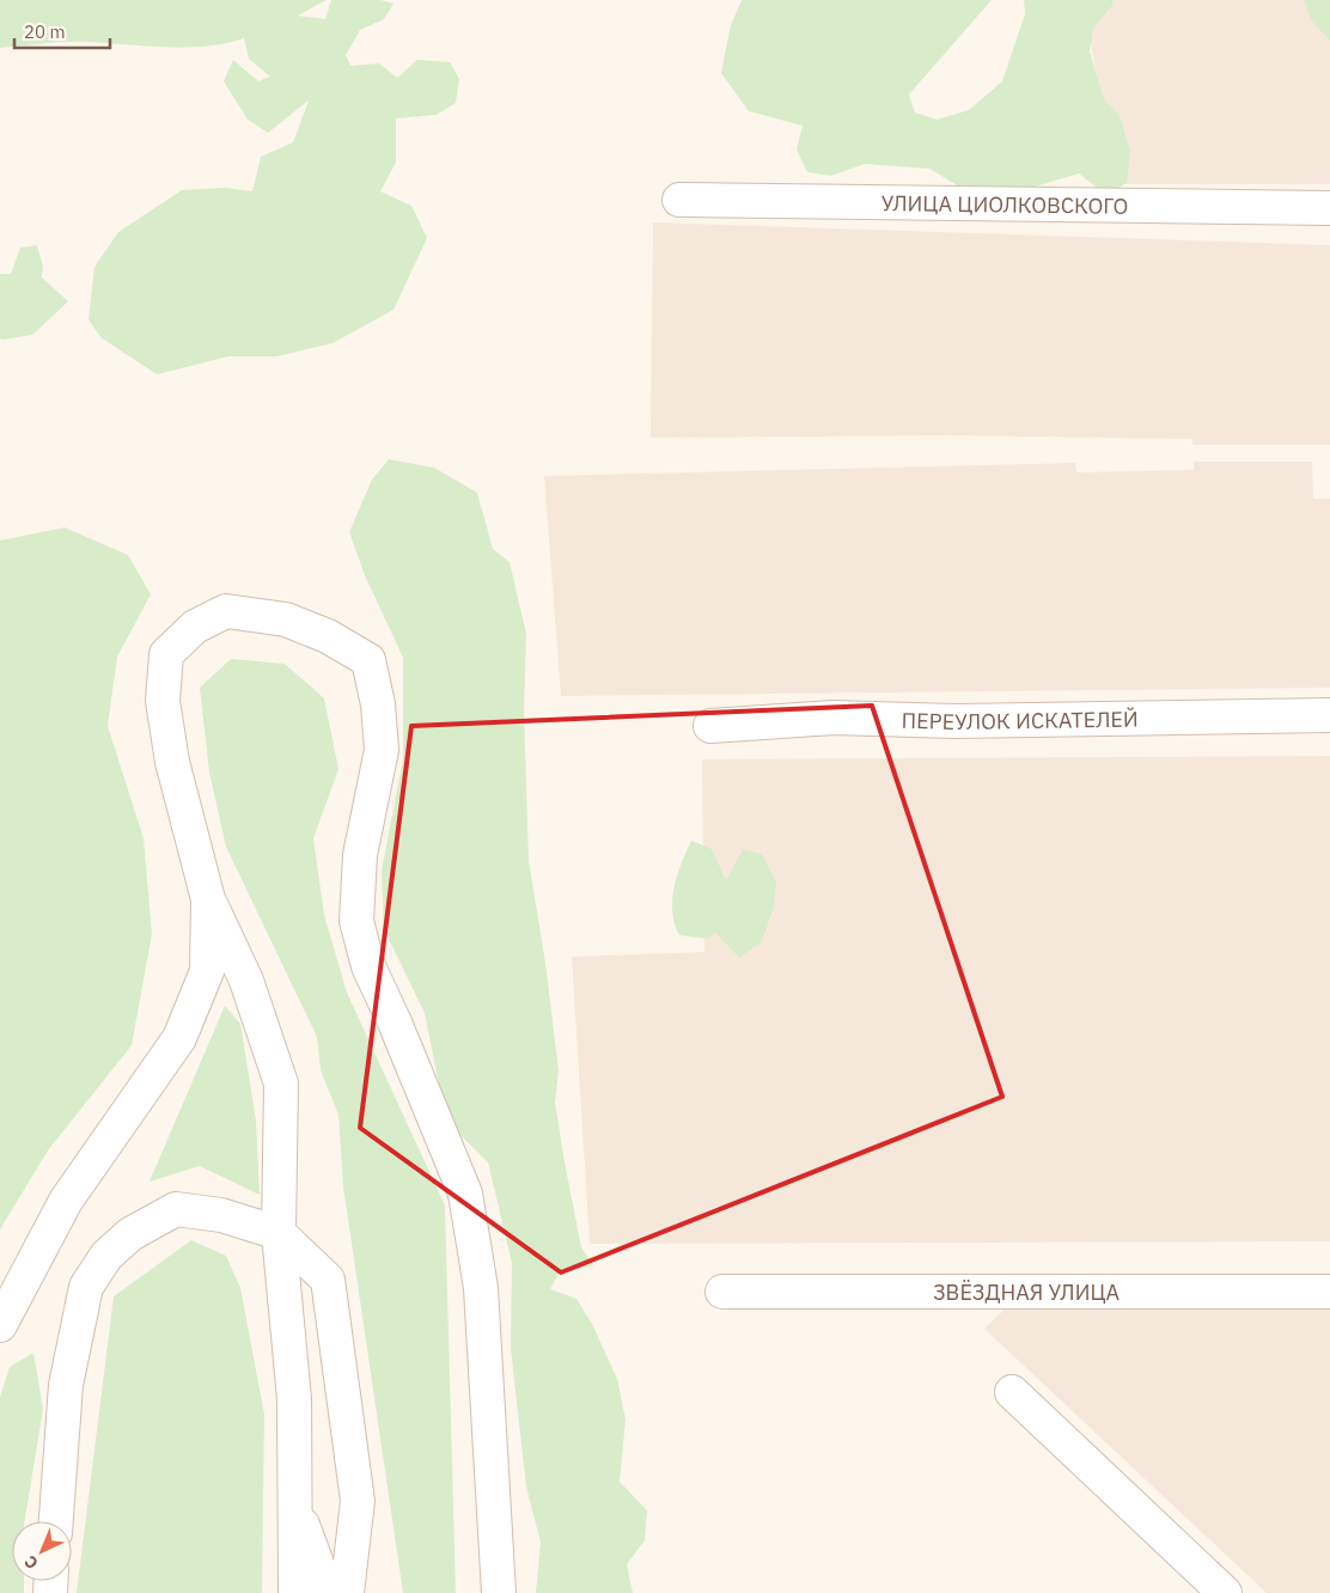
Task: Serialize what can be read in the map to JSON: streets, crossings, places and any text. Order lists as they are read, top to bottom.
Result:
{
  "streets": {
    "street": ["УЛИЦА ЦИОЛКОВСКОГО", "ПЕРЕУЛОК ИСКАТЕЛЕЙ", "ЗВЁЗДНАЯ УЛИЦА"]
  },
  "scale_bar": "20 m",
  "north": "bottom left"
}
